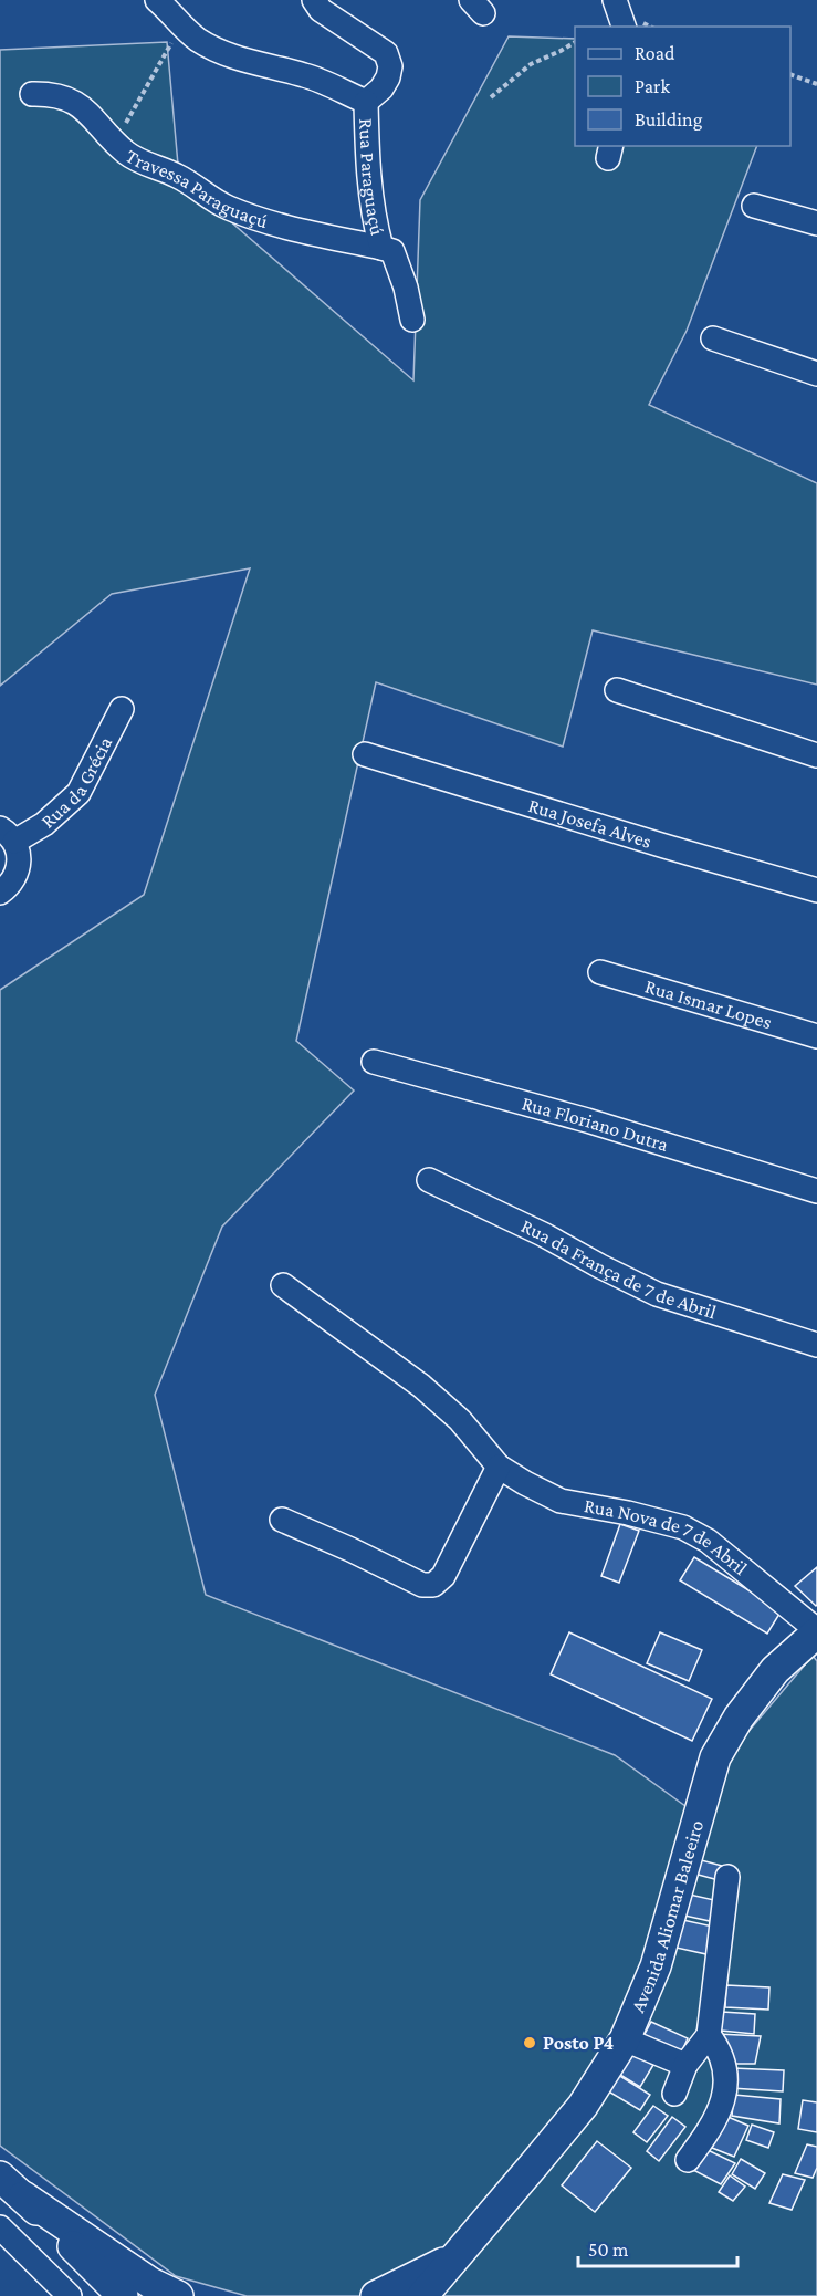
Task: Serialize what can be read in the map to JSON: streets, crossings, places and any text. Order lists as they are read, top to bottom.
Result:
{
  "streets": {
    "main road": ["Avenida Aliomar Baleeiro"],
    "street": [
      "Rua Paraguaçú",
      "Travessa Paraguaçú",
      "Rua da Grécia",
      "Rua Josefa Alves",
      "Rua Ismar Lopes",
      "Rua Floriano Dutra",
      "Rua da França de 7 de Abril",
      "Rua Nova de 7 de Abril"
    ]
  },
  "crossings": [
    ["Rua Paraguaçú", "Travessa Paraguaçú"],
    ["Rua Nova de 7 de Abril", "Avenida Aliomar Baleeiro"]
  ],
  "places": ["Posto P4"],
  "legend": ["Road", "Park", "Building"],
  "scale_bar": "50 m"
}
